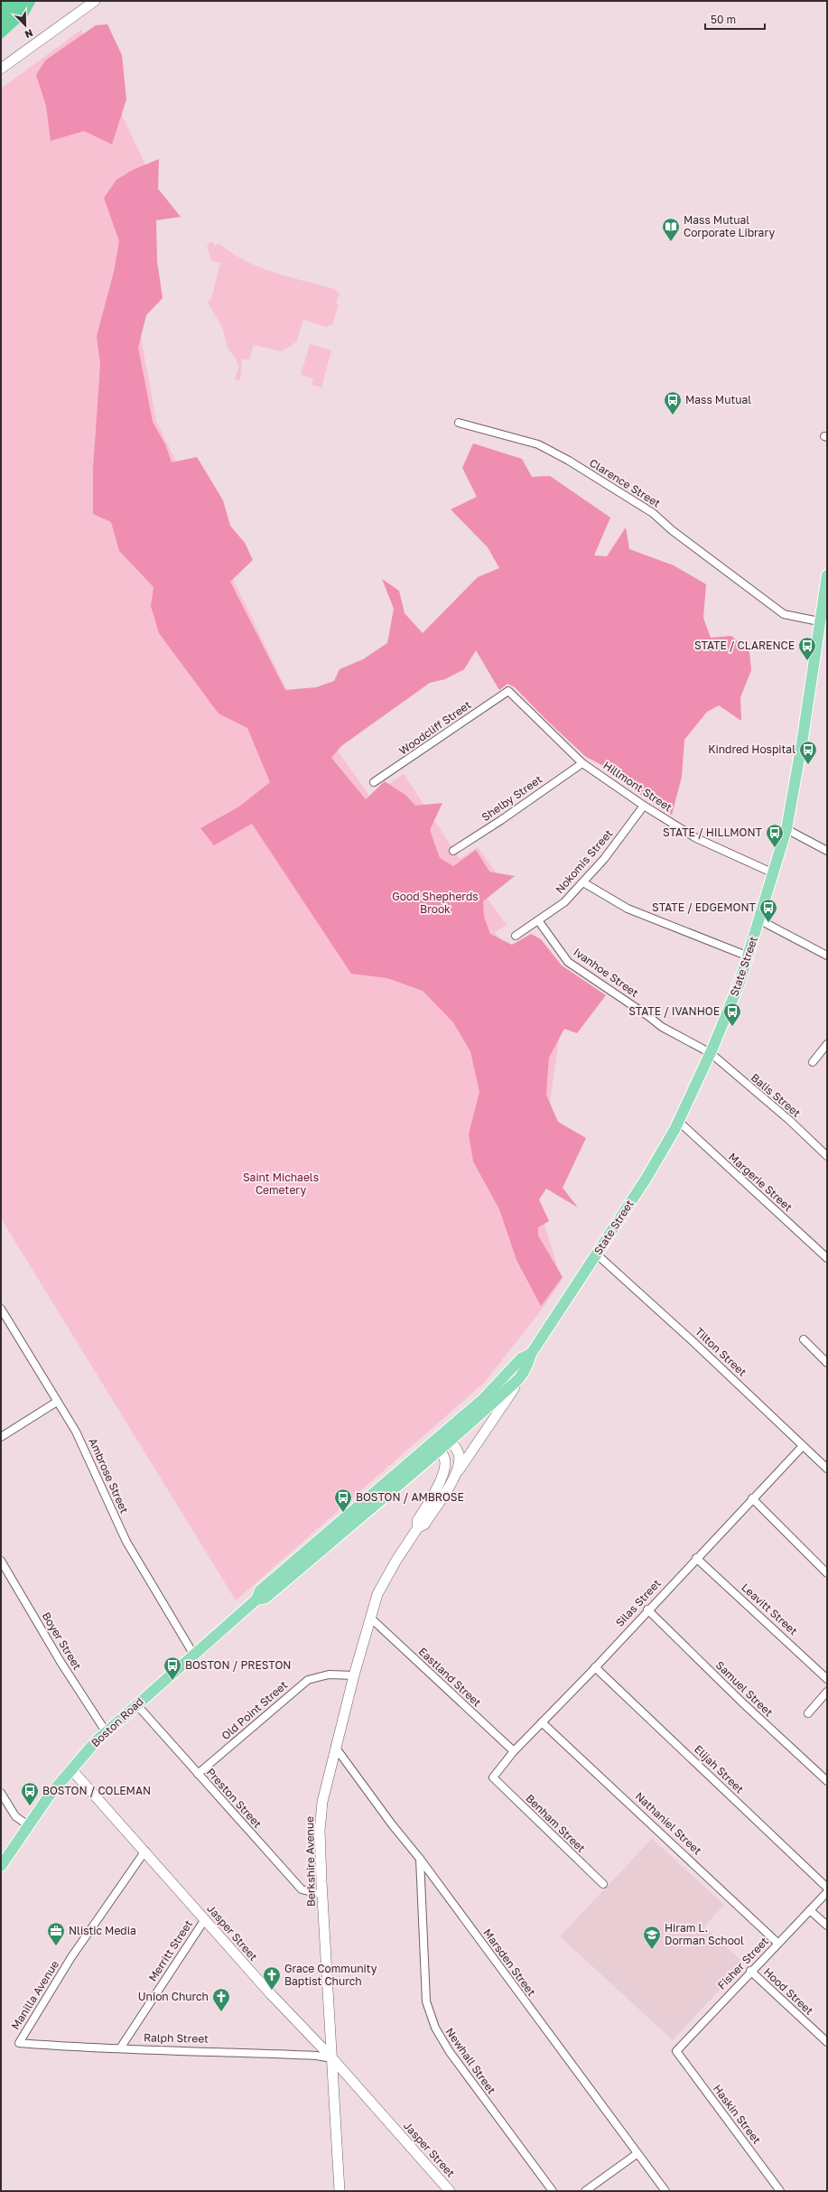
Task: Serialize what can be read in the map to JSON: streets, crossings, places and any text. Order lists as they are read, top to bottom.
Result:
{
  "streets": {
    "main road": [
      "State Street",
      "Boston Road",
      "Berkshire Avenue",
      "Jasper Street"
    ],
    "street": [
      "Clarence Street",
      "Woodcliff Street",
      "Hillmont Street",
      "Shelby Street",
      "Nokomis Street",
      "Ivanhoe Street",
      "Balis Street",
      "Margerie Street",
      "Tilton Street",
      "Ambrose Street",
      "Silas Street",
      "Leavitt Street",
      "Boyer Street",
      "Eastland Street",
      "Samuel Street",
      "Old Point Street",
      "Elijah Street",
      "Preston Street",
      "Benham Street",
      "Nathaniel Street",
      "Merritt Street",
      "Marsden Street",
      "Fisher Street",
      "Hood Street",
      "Manilla Avenue",
      "Ralph Street",
      "Newhall Street",
      "Haskin Street"
    ]
  },
  "crossings": [
    ["Clarence Street", "State Street"],
    ["Woodcliff Street", "Hillmont Street"],
    ["Hillmont Street", "Shelby Street"],
    ["Hillmont Street", "Nokomis Street"],
    ["Hillmont Street", "State Street"],
    ["Nokomis Street", "Ivanhoe Street"],
    ["State Street", "Ivanhoe Street"],
    ["State Street", "Balis Street"],
    ["State Street", "Margerie Street"],
    ["State Street", "Tilton Street"],
    ["State Street", "Boston Road"],
    ["State Street", "Berkshire Avenue"],
    ["Ivanhoe Street", "Balis Street"],
    ["Tilton Street", "Silas Street"],
    ["Ambrose Street", "Boston Road"],
    ["Silas Street", "Leavitt Street"],
    ["Silas Street", "Eastland Street"],
    ["Silas Street", "Samuel Street"],
    ["Silas Street", "Elijah Street"],
    ["Silas Street", "Benham Street"],
    ["Silas Street", "Nathaniel Street"],
    ["Boyer Street", "Boston Road"],
    ["Eastland Street", "Berkshire Avenue"],
    ["Old Point Street", "Preston Street"],
    ["Old Point Street", "Berkshire Avenue"],
    ["Boston Road", "Preston Street"],
    ["Boston Road", "Berkshire Avenue"],
    ["Boston Road", "Jasper Street"],
    ["Preston Street", "Berkshire Avenue"],
    ["Nathaniel Street", "Fisher Street"],
    ["Berkshire Avenue", "Jasper Street"],
    ["Berkshire Avenue", "Marsden Street"],
    ["Berkshire Avenue", "Ralph Street"],
    ["Jasper Street", "Merritt Street"],
    ["Jasper Street", "Manilla Avenue"],
    ["Jasper Street", "Ralph Street"],
    ["Merritt Street", "Ralph Street"],
    ["Marsden Street", "Newhall Street"],
    ["Fisher Street", "Hood Street"],
    ["Fisher Street", "Haskin Street"],
    ["Manilla Avenue", "Ralph Street"]
  ],
  "parks": ["Good Shepherds Brook", "Saint Michaels Cemetery"],
  "places": {
    "library": ["Mass Mutual Corporate Library"],
    "bus stop": [
      "Mass Mutual",
      "STATE / CLARENCE",
      "Kindred Hospital",
      "STATE / HILLMONT",
      "STATE / EDGEMONT",
      "STATE / IVANHOE",
      "BOSTON / AMBROSE",
      "BOSTON / PRESTON",
      "BOSTON / COLEMAN"
    ],
    "office": ["Nlistic Media"],
    "school or university": ["Hiram L. Dorman School"],
    "church": ["Grace Community Baptist Church", "Union Church"]
  },
  "scale_bar": "50 m",
  "north": "bottom right"
}
